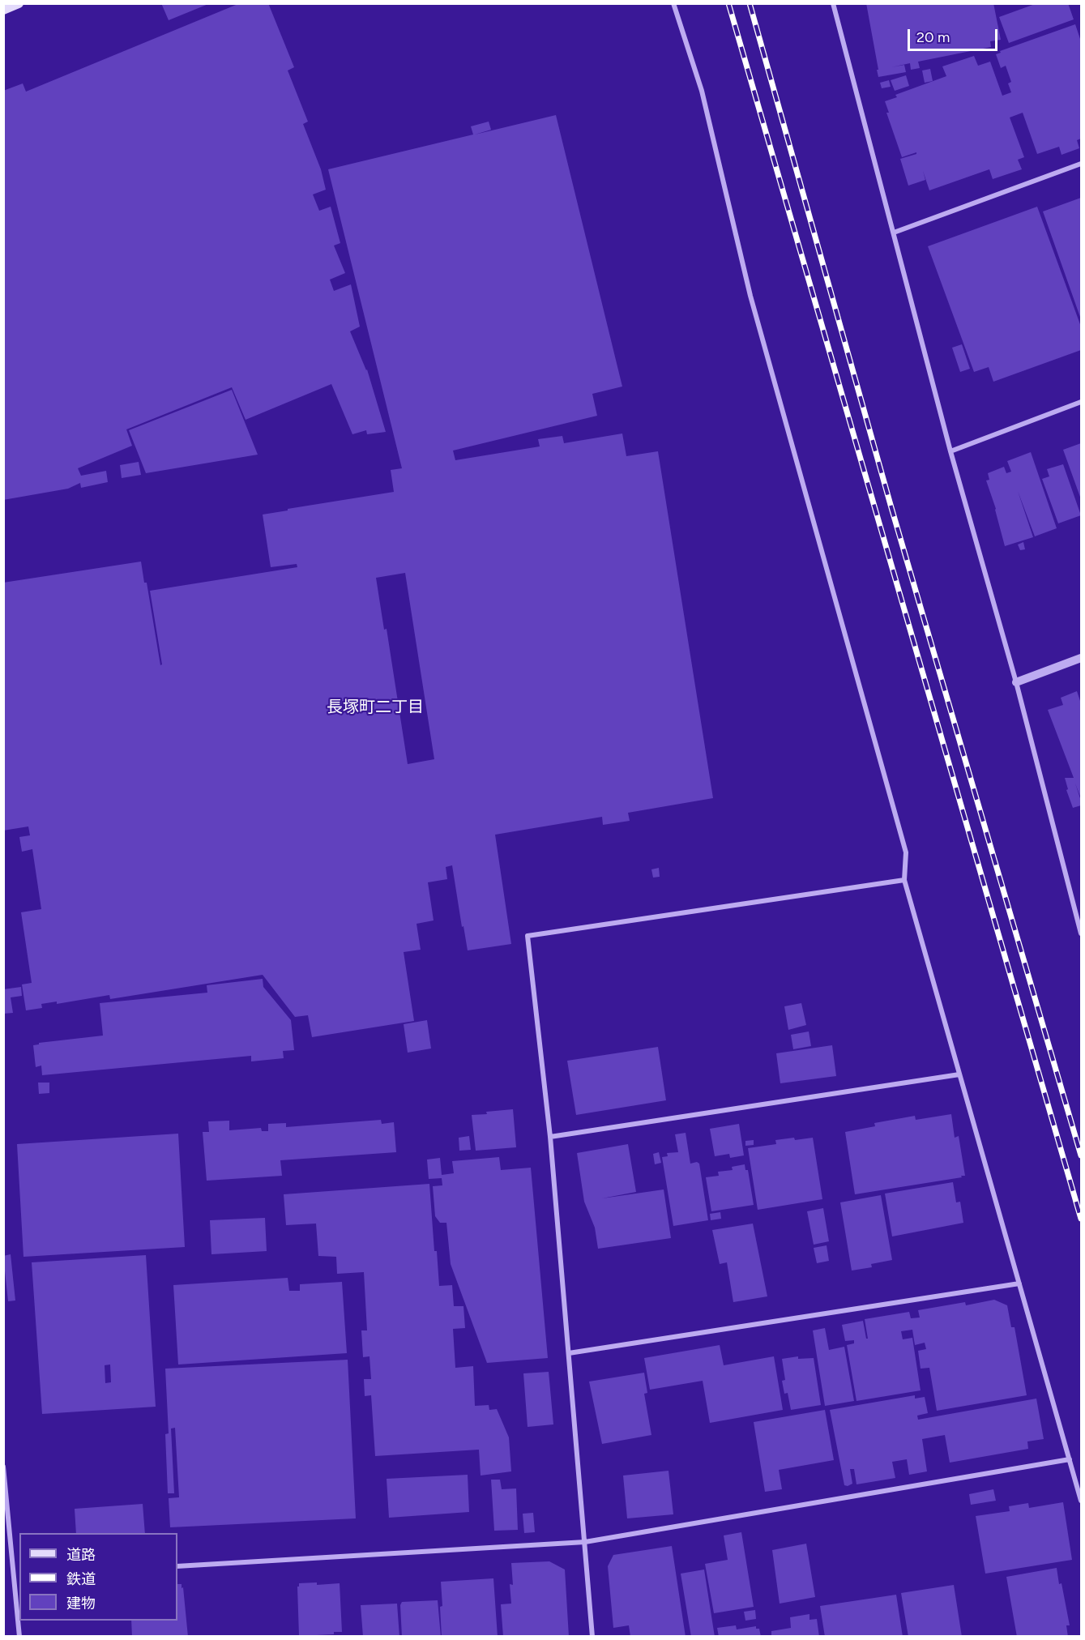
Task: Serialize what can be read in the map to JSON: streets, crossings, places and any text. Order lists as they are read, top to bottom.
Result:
{
  "districts": ["長塚町二丁目"],
  "legend": ["道路", "鉄道", "建物"],
  "scale_bar": "20 m"
}
